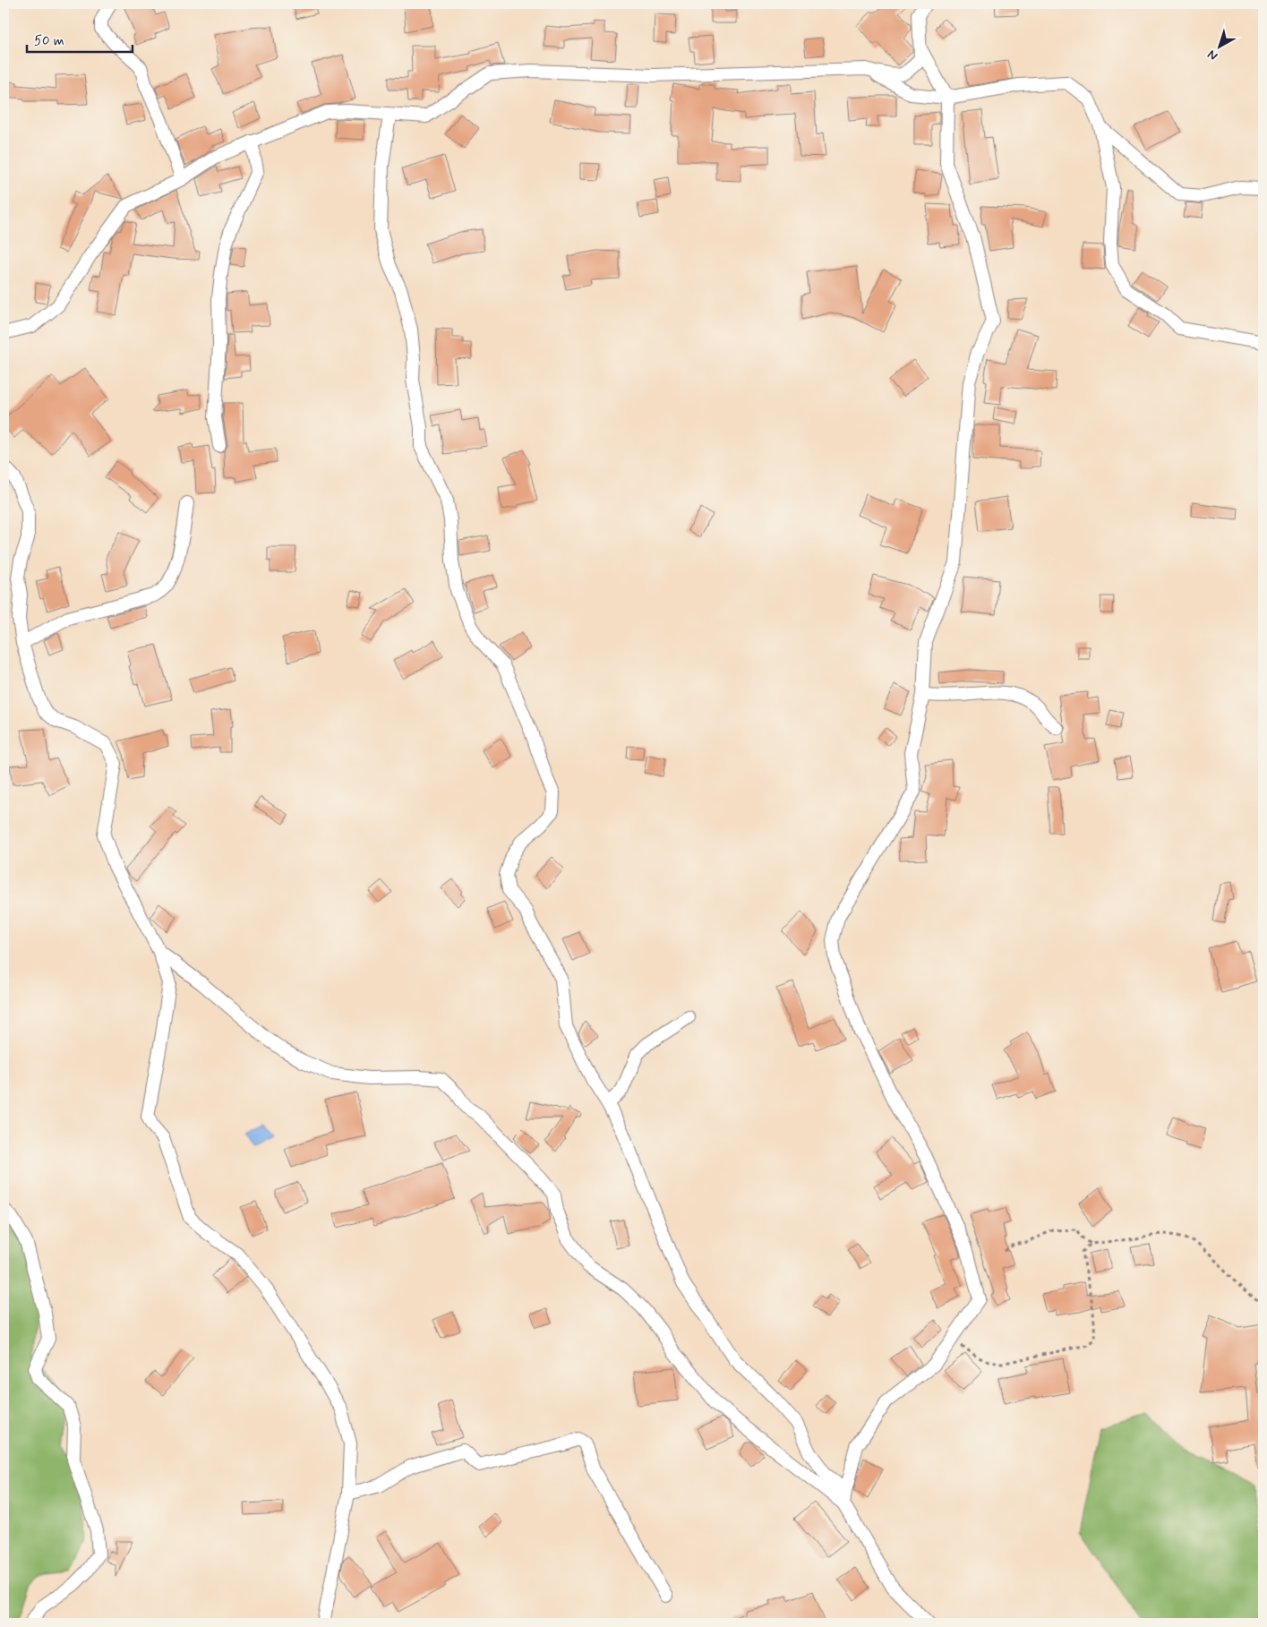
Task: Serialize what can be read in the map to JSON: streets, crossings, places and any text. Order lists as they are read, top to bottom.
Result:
{
  "scale_bar": "50 m",
  "north": "bottom left"
}
